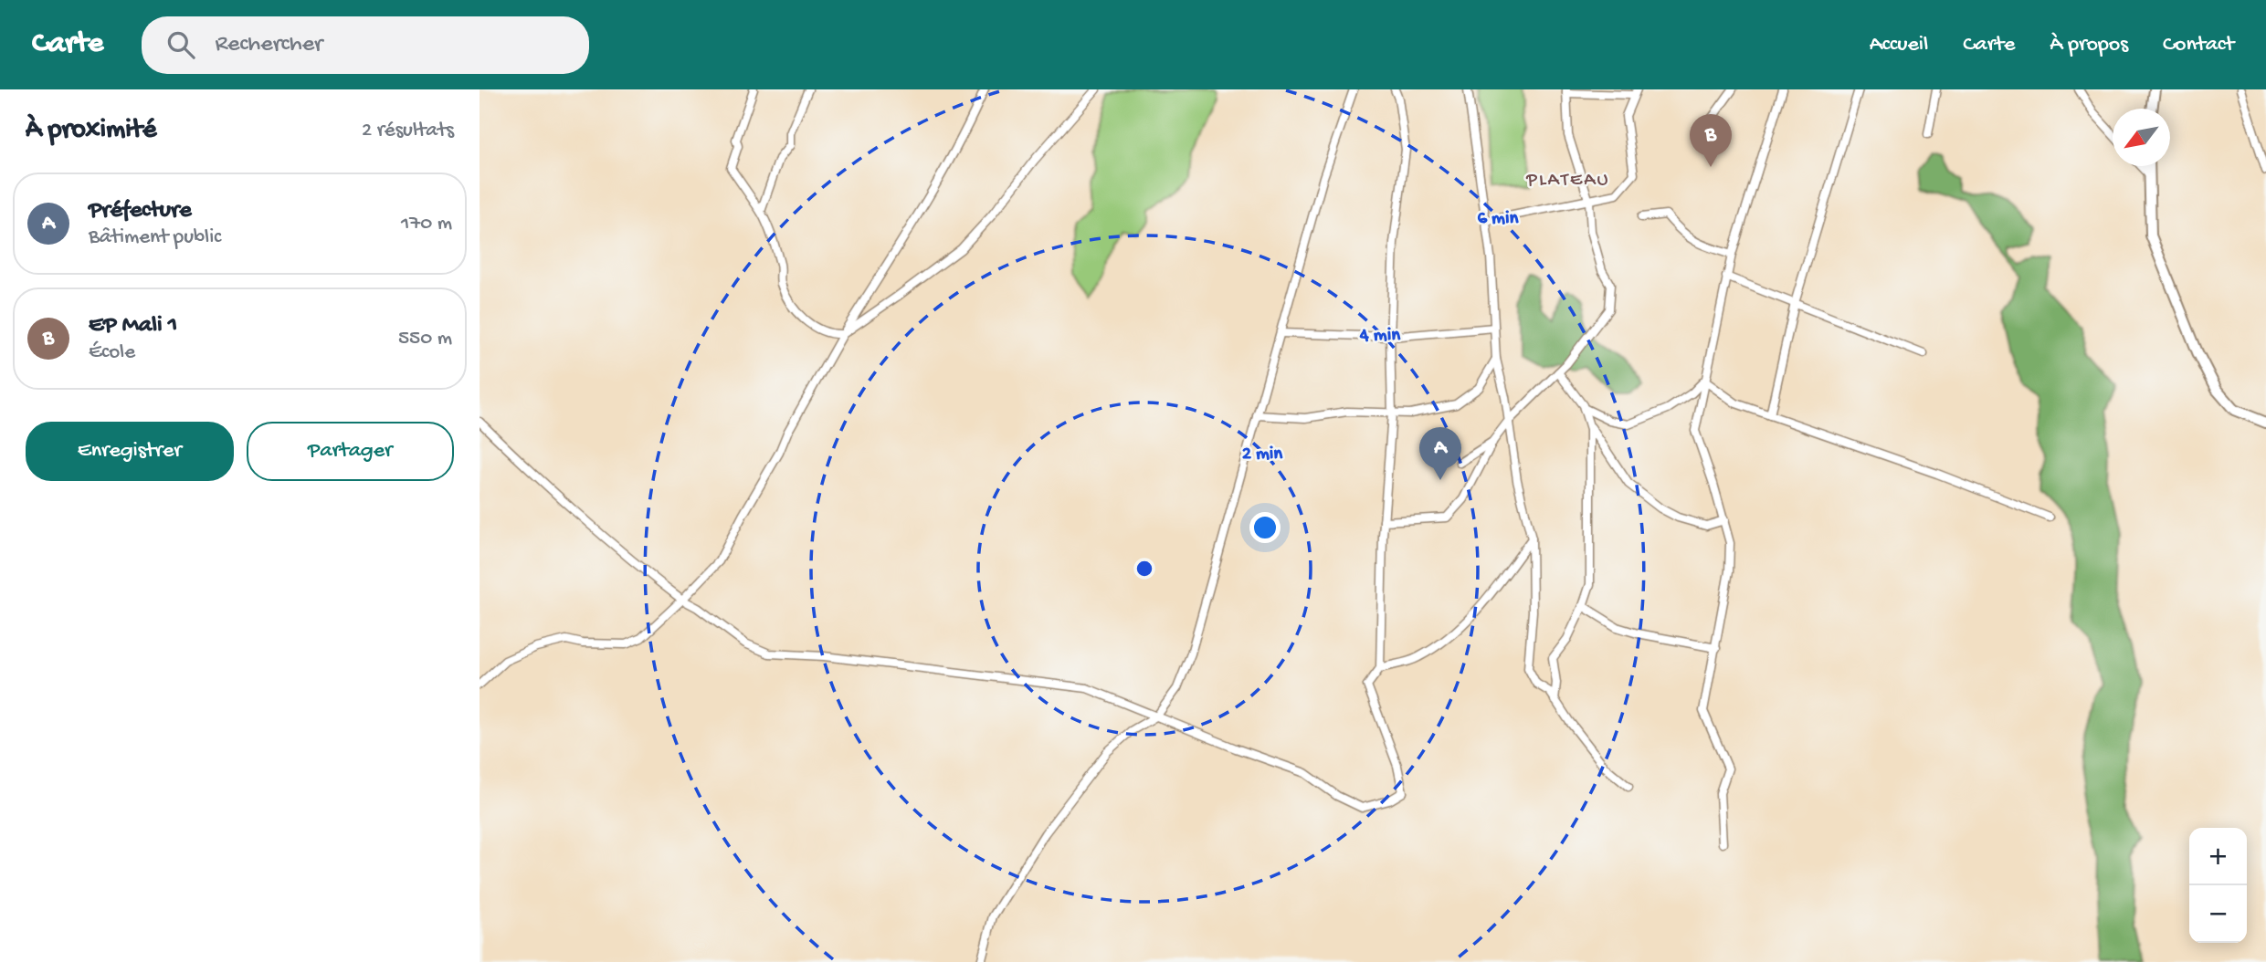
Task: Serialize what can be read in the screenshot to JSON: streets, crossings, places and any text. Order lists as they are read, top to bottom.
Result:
{
  "districts": ["PLATEAU"],
  "north": "bottom left",
  "page": {
    "header": "Carte",
    "search": "Rechercher",
    "nav": [
      "Accueil",
      "Carte",
      "À propos",
      "Contact"
    ],
    "heading": ["À proximité", "2 résultats"],
    "pins": ["B", "A"],
    "list": [
      {
        "mark": "A",
        "name": "Préfecture",
        "note": "Bâtiment public",
        "value": "170 m"
      },
      {
        "mark": "B",
        "name": "EP Mali 1",
        "note": "École",
        "value": "550 m"
      }
    ],
    "buttons": ["Enregistrer", "Partager"],
    "map_buttons": ["+", "−"]
  },
  "rings": ["6 min", "4 min", "2 min"]
}
